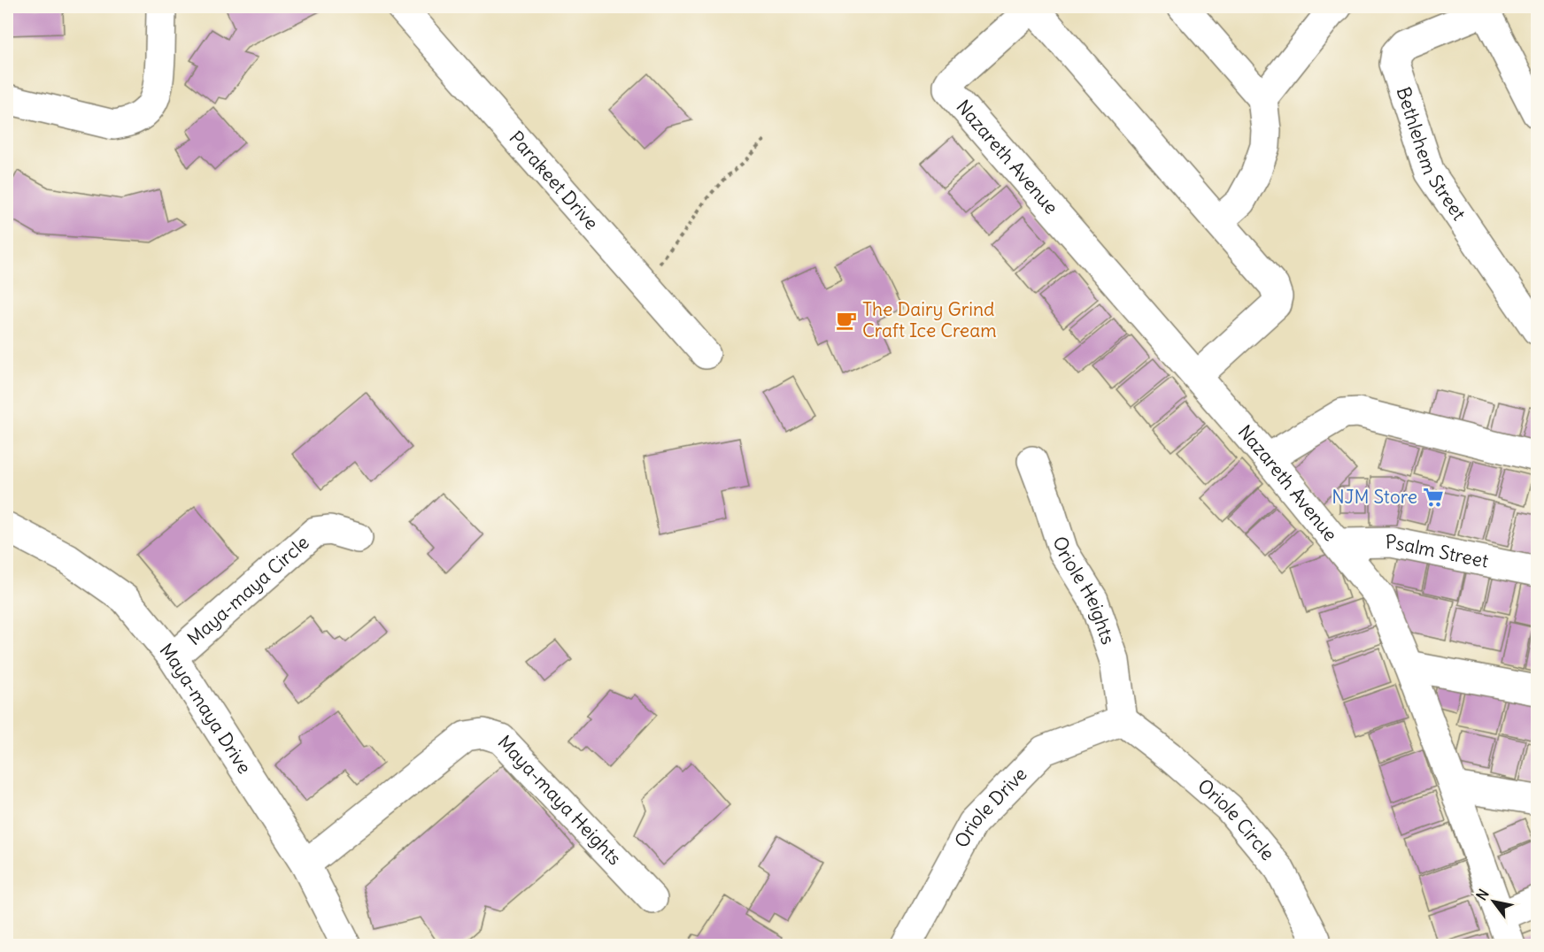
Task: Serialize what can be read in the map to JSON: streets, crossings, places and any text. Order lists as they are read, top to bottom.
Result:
{
  "streets": {
    "street": [
      "Bethlehem Street",
      "Nazareth Avenue",
      "Parakeet Drive",
      "Psalm Street",
      "Oriole Heights",
      "Maya-maya Circle",
      "Maya-maya Drive",
      "Maya-maya Heights",
      "Oriole Drive",
      "Oriole Circle"
    ]
  },
  "crossings": [
    ["Nazareth Avenue", "Psalm Street"],
    ["Oriole Heights", "Oriole Drive"],
    ["Oriole Heights", "Oriole Circle"],
    ["Maya-maya Circle", "Maya-maya Drive"],
    ["Maya-maya Drive", "Maya-maya Heights"],
    ["Oriole Drive", "Oriole Circle"]
  ],
  "places": {
    "cafe": ["The Dairy Grind Craft Ice Cream"],
    "supermarket": ["NJM Store"]
  },
  "north": "top left"
}
